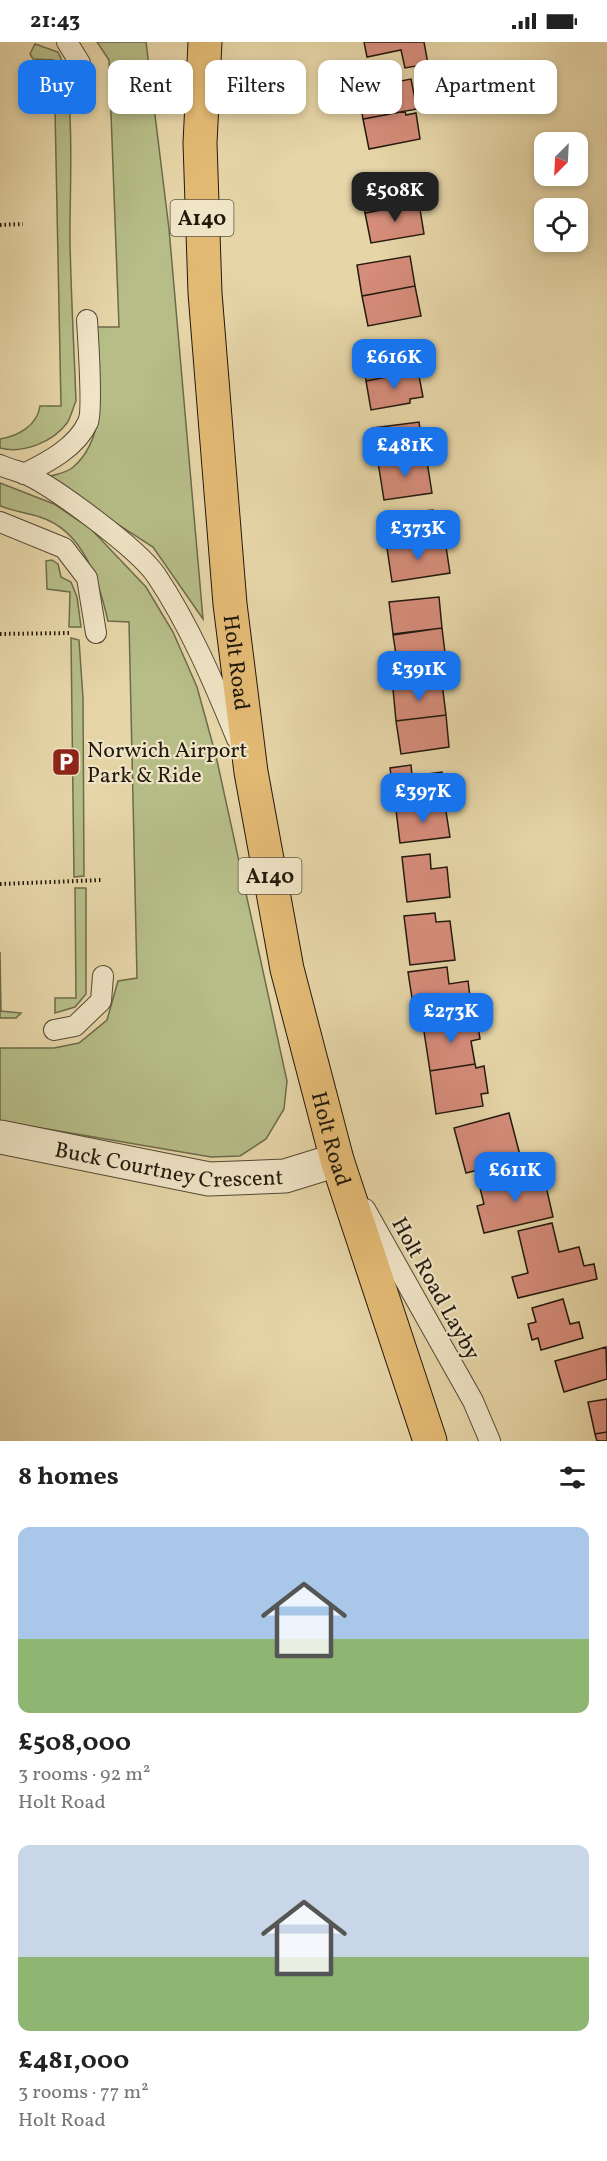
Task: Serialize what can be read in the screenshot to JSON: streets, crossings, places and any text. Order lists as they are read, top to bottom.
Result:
{
  "streets": {
    "highway": ["A140", "Holt Road"],
    "street": ["Buck Courtney Crescent"],
    "lane": ["Holt Road Layby"]
  },
  "crossings": [
    ["Holt Road", "Buck Courtney Crescent"],
    ["Holt Road", "Holt Road Layby"],
    ["Buck Courtney Crescent", "Holt Road Layby"]
  ],
  "places": {
    "parking": ["Norwich Airport Park & Ride"]
  },
  "north": "bottom left",
  "page": {
    "status": "21:43",
    "chip": [
      "Buy",
      "Rent",
      "Filters",
      "New",
      "Apartment"
    ],
    "price": [
      "£508K",
      "£616K",
      "£481K",
      "£373K",
      "£391K",
      "£397K",
      "£273K",
      "£611K"
    ],
    "heading": "8 homes",
    "list": [
      {
        "name": "£508,000",
        "note": "3 rooms · 92 m² · Holt Road"
      },
      {
        "name": "£481,000",
        "note": "3 rooms · 77 m² · Holt Road"
      }
    ]
  }
}
